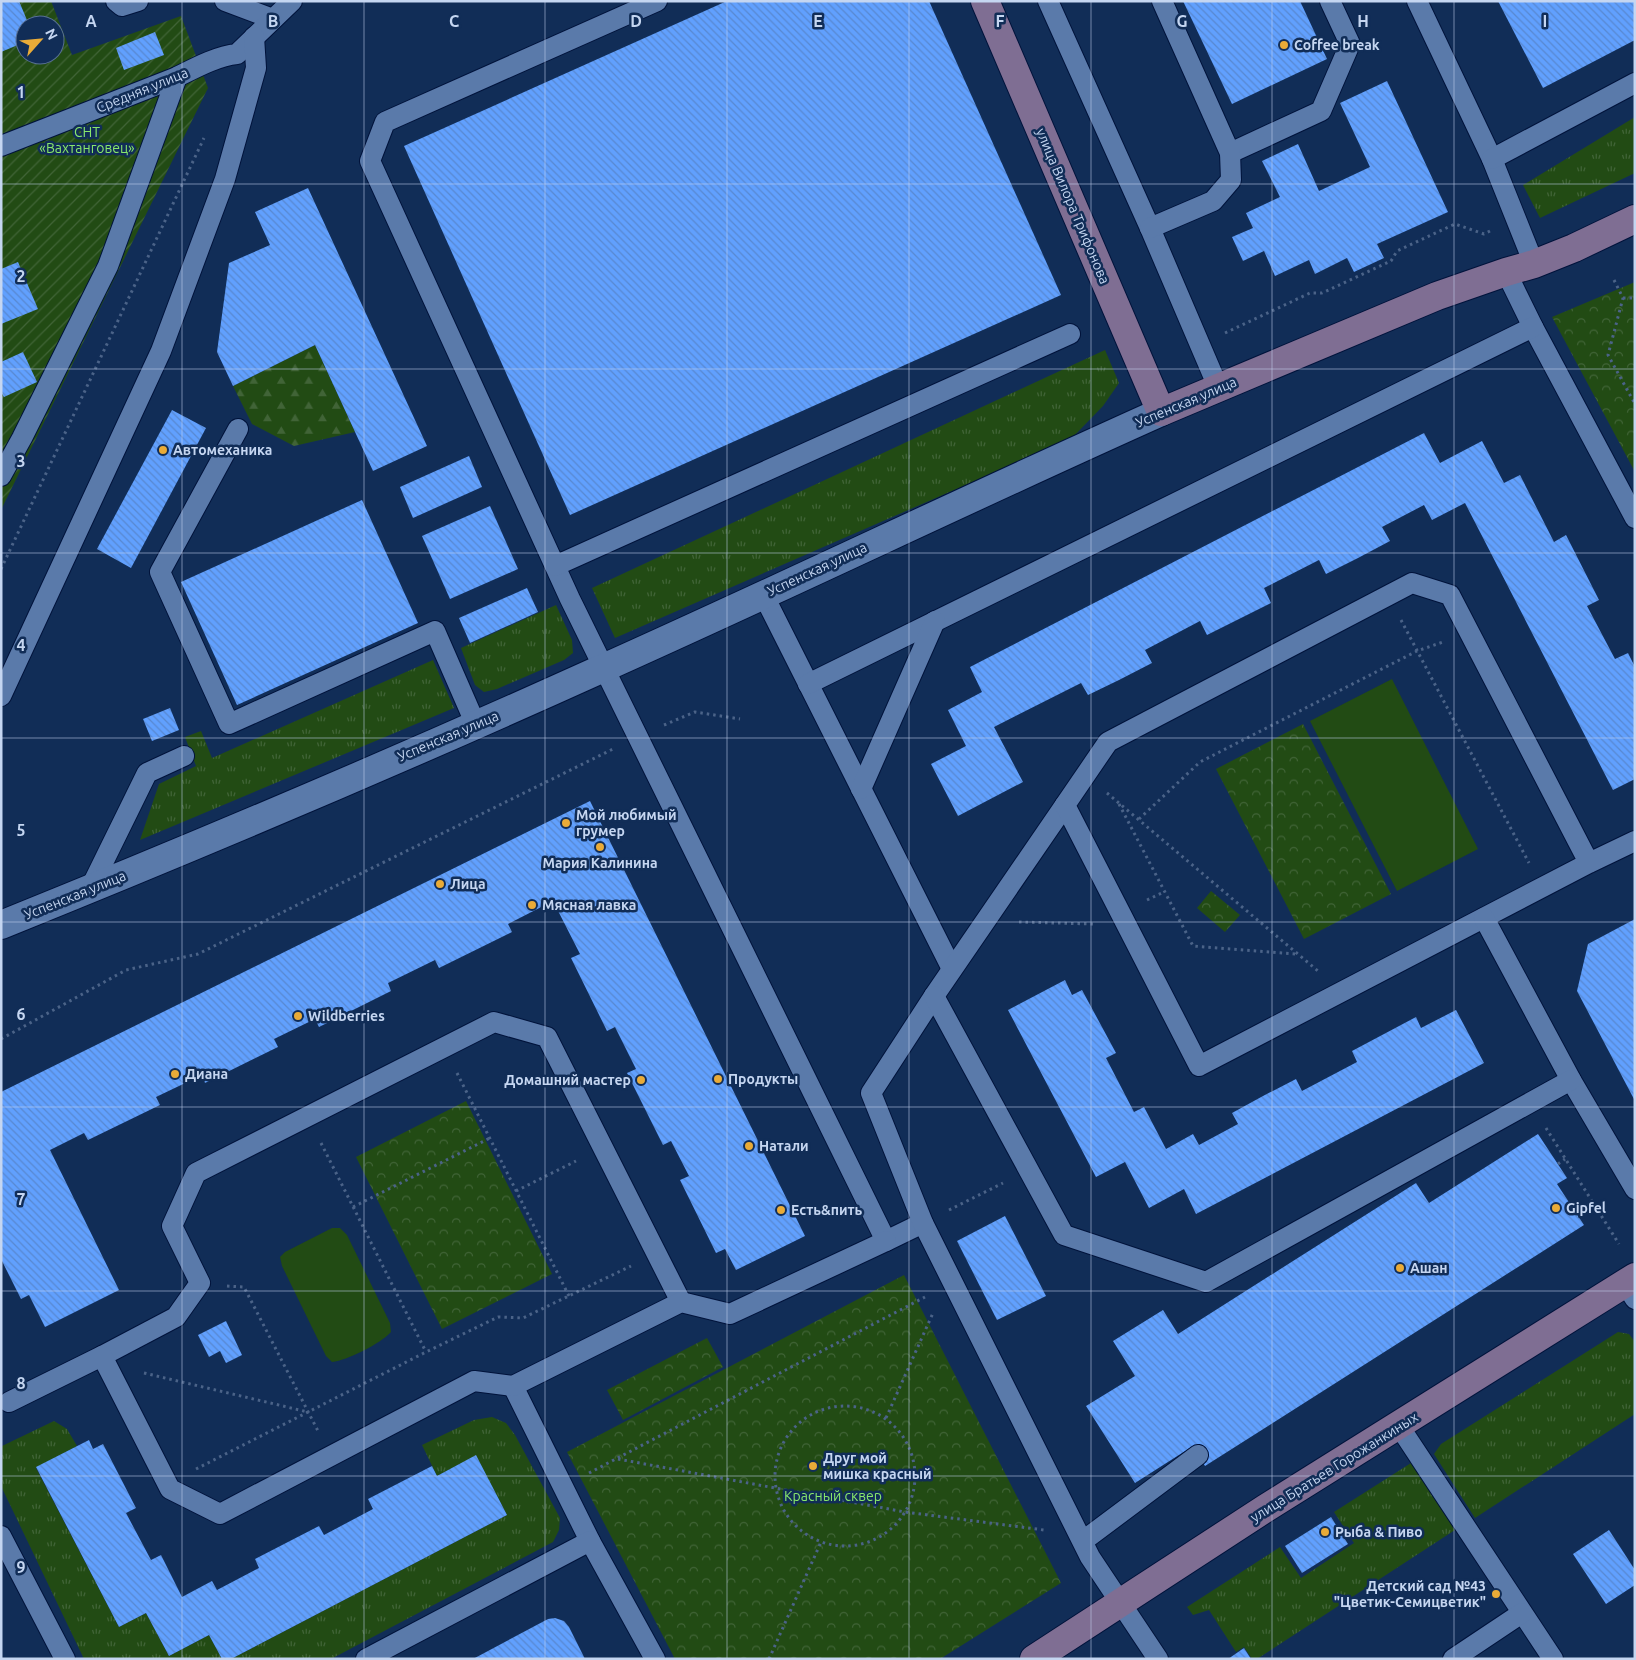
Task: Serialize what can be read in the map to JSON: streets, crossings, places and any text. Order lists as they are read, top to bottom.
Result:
{
  "streets": {
    "street": ["улица Вилора Трифонова", "Успенская улица", "улица Братьев Горожанкиных"],
    "lane": ["Средняя улица"]
  },
  "crossings": [
    ["улица Вилора Трифонова", "Успенская улица"]
  ],
  "parks": ["СНТ «Вахтанговец»", "Красный сквер"],
  "places": [
    "Coffee break",
    "Автомеханика",
    "Мой любимый грумер",
    "Мария Калинина",
    "Лица",
    "Мясная лавка",
    "Wildberries",
    "Диана",
    "Продукты",
    "Домашний мастер",
    "Натали",
    "Gipfel",
    "Есть&пить",
    "Ашан",
    "Друг мой мишка красный",
    "Рыба & Пиво",
    "Детский сад №43 \"Цветик-Семицветик\""
  ],
  "north": "top right",
  "grid": {
    "columns": [
      "A",
      "B",
      "C",
      "D",
      "E",
      "F",
      "G",
      "H",
      "I"
    ],
    "rows": [
      "1",
      "2",
      "3",
      "4",
      "5",
      "6",
      "7",
      "8",
      "9"
    ]
  }
}
